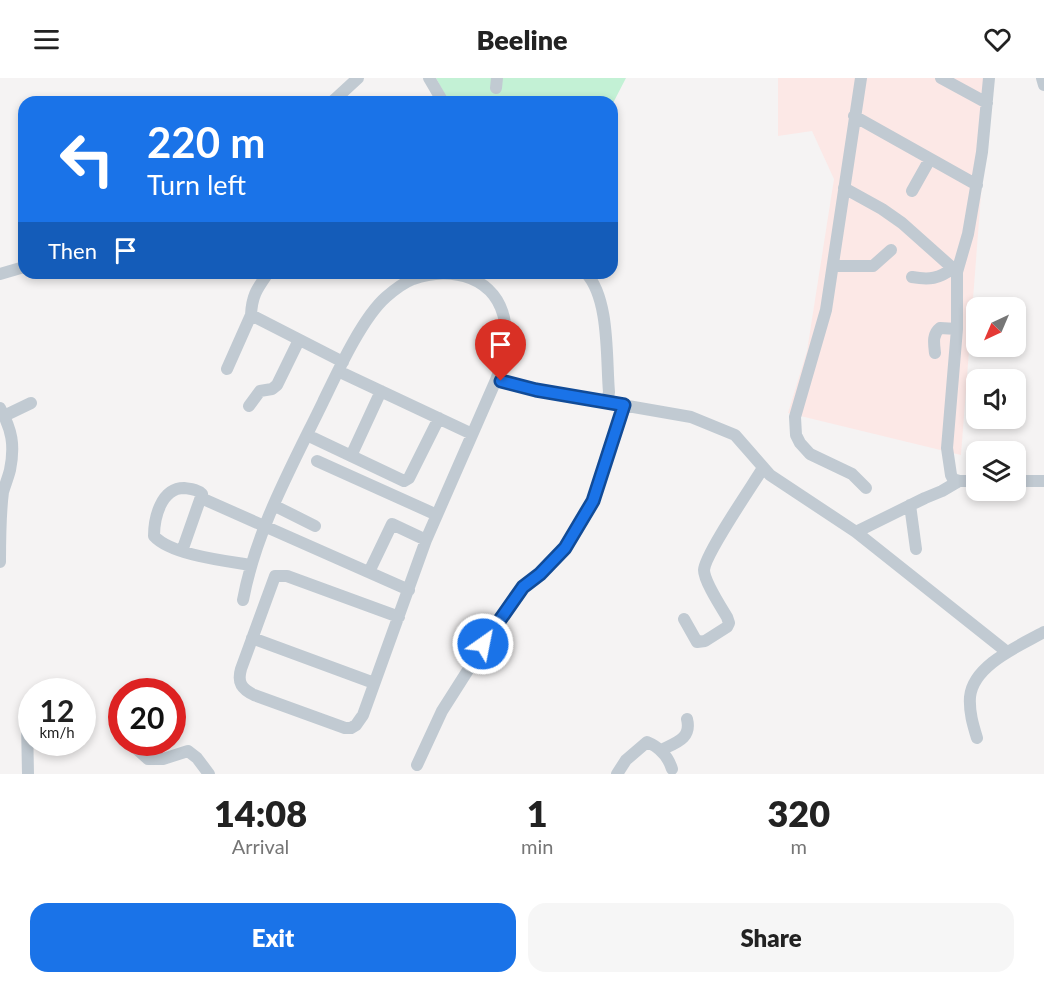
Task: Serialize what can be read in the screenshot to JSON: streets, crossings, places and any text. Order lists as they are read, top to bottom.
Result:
{
  "north": "bottom left",
  "page": {
    "header": "Beeline",
    "turn": ["220 m", "Turn left"],
    "then": "Then",
    "speed": "12 km/h",
    "limit": "20",
    "eta": [
      "14:08",
      "Arrival",
      "1",
      "min",
      "320",
      "m"
    ],
    "buttons": ["Exit", "Share"]
  }
}
